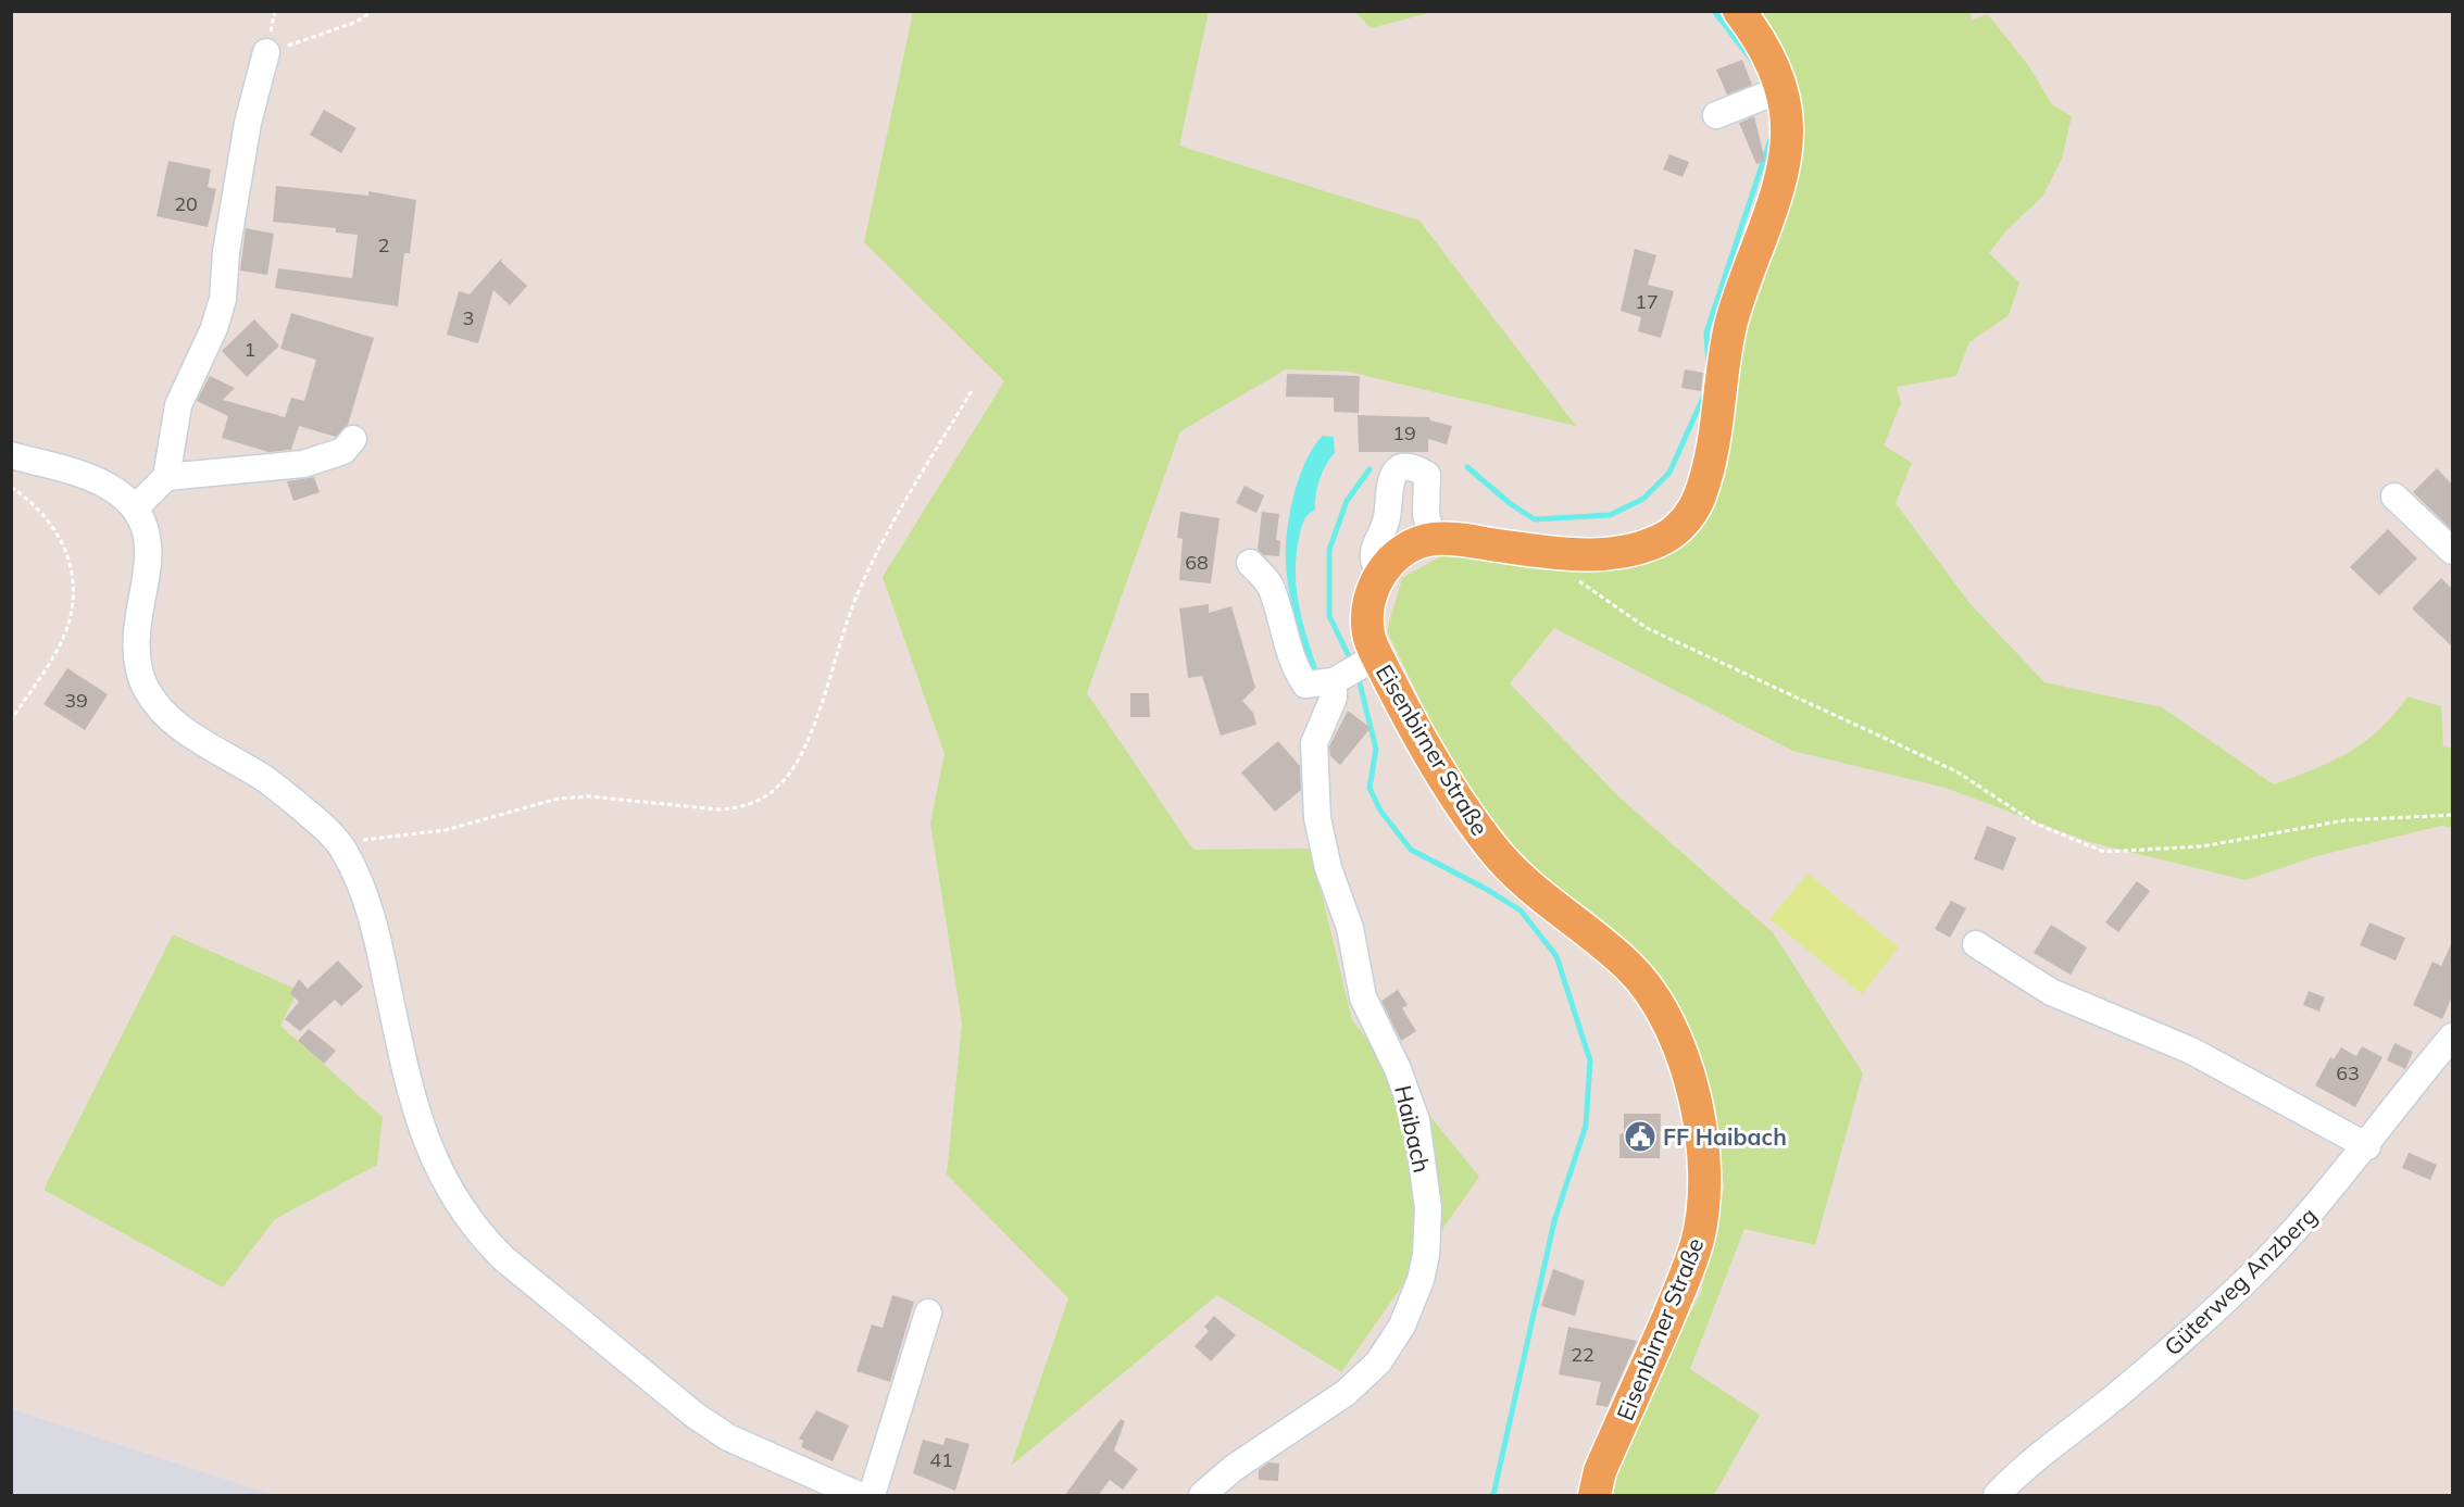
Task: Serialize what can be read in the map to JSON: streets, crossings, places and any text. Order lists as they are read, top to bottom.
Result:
{
  "streets": {
    "main road": ["Eisenbirner Straße"],
    "street": ["Haibach", "Güterweg Anzberg"]
  },
  "crossings": [
    ["Eisenbirner Straße", "Haibach"]
  ],
  "places": {
    "public building": ["FF Haibach"]
  },
  "house_numbers": [
    "20",
    "2",
    "17",
    "3",
    "1",
    "19",
    "68",
    "39",
    "63",
    "22",
    "41"
  ]
}
